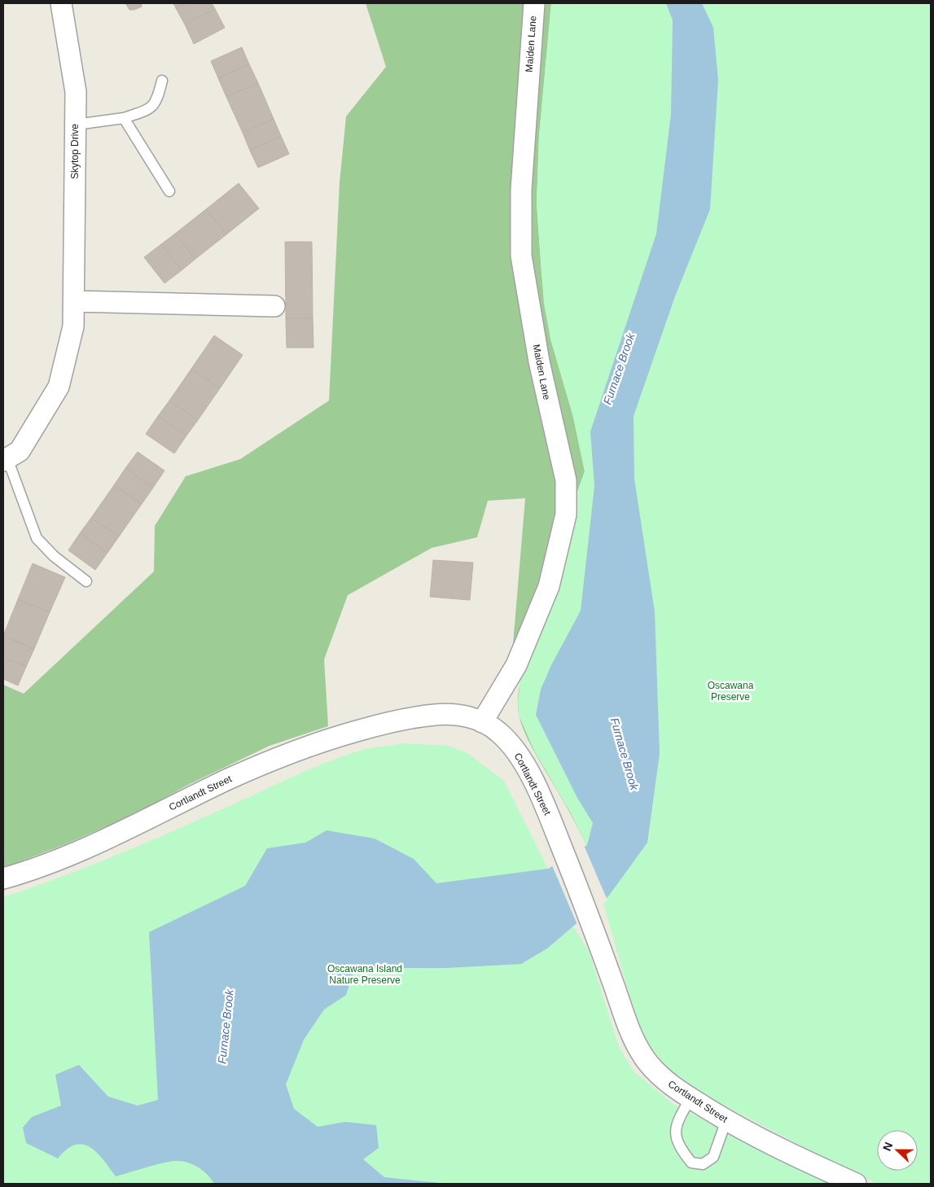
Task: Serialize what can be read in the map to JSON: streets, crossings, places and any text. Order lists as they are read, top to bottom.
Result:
{
  "streets": {
    "street": ["Maiden Lane", "Skytop Drive", "Cortlandt Street"]
  },
  "crossings": [
    ["Maiden Lane", "Cortlandt Street"]
  ],
  "water": ["Furnace Brook"],
  "parks": ["Oscawana Preserve", "Oscawana Island Nature Preserve"],
  "north": "left"
}
